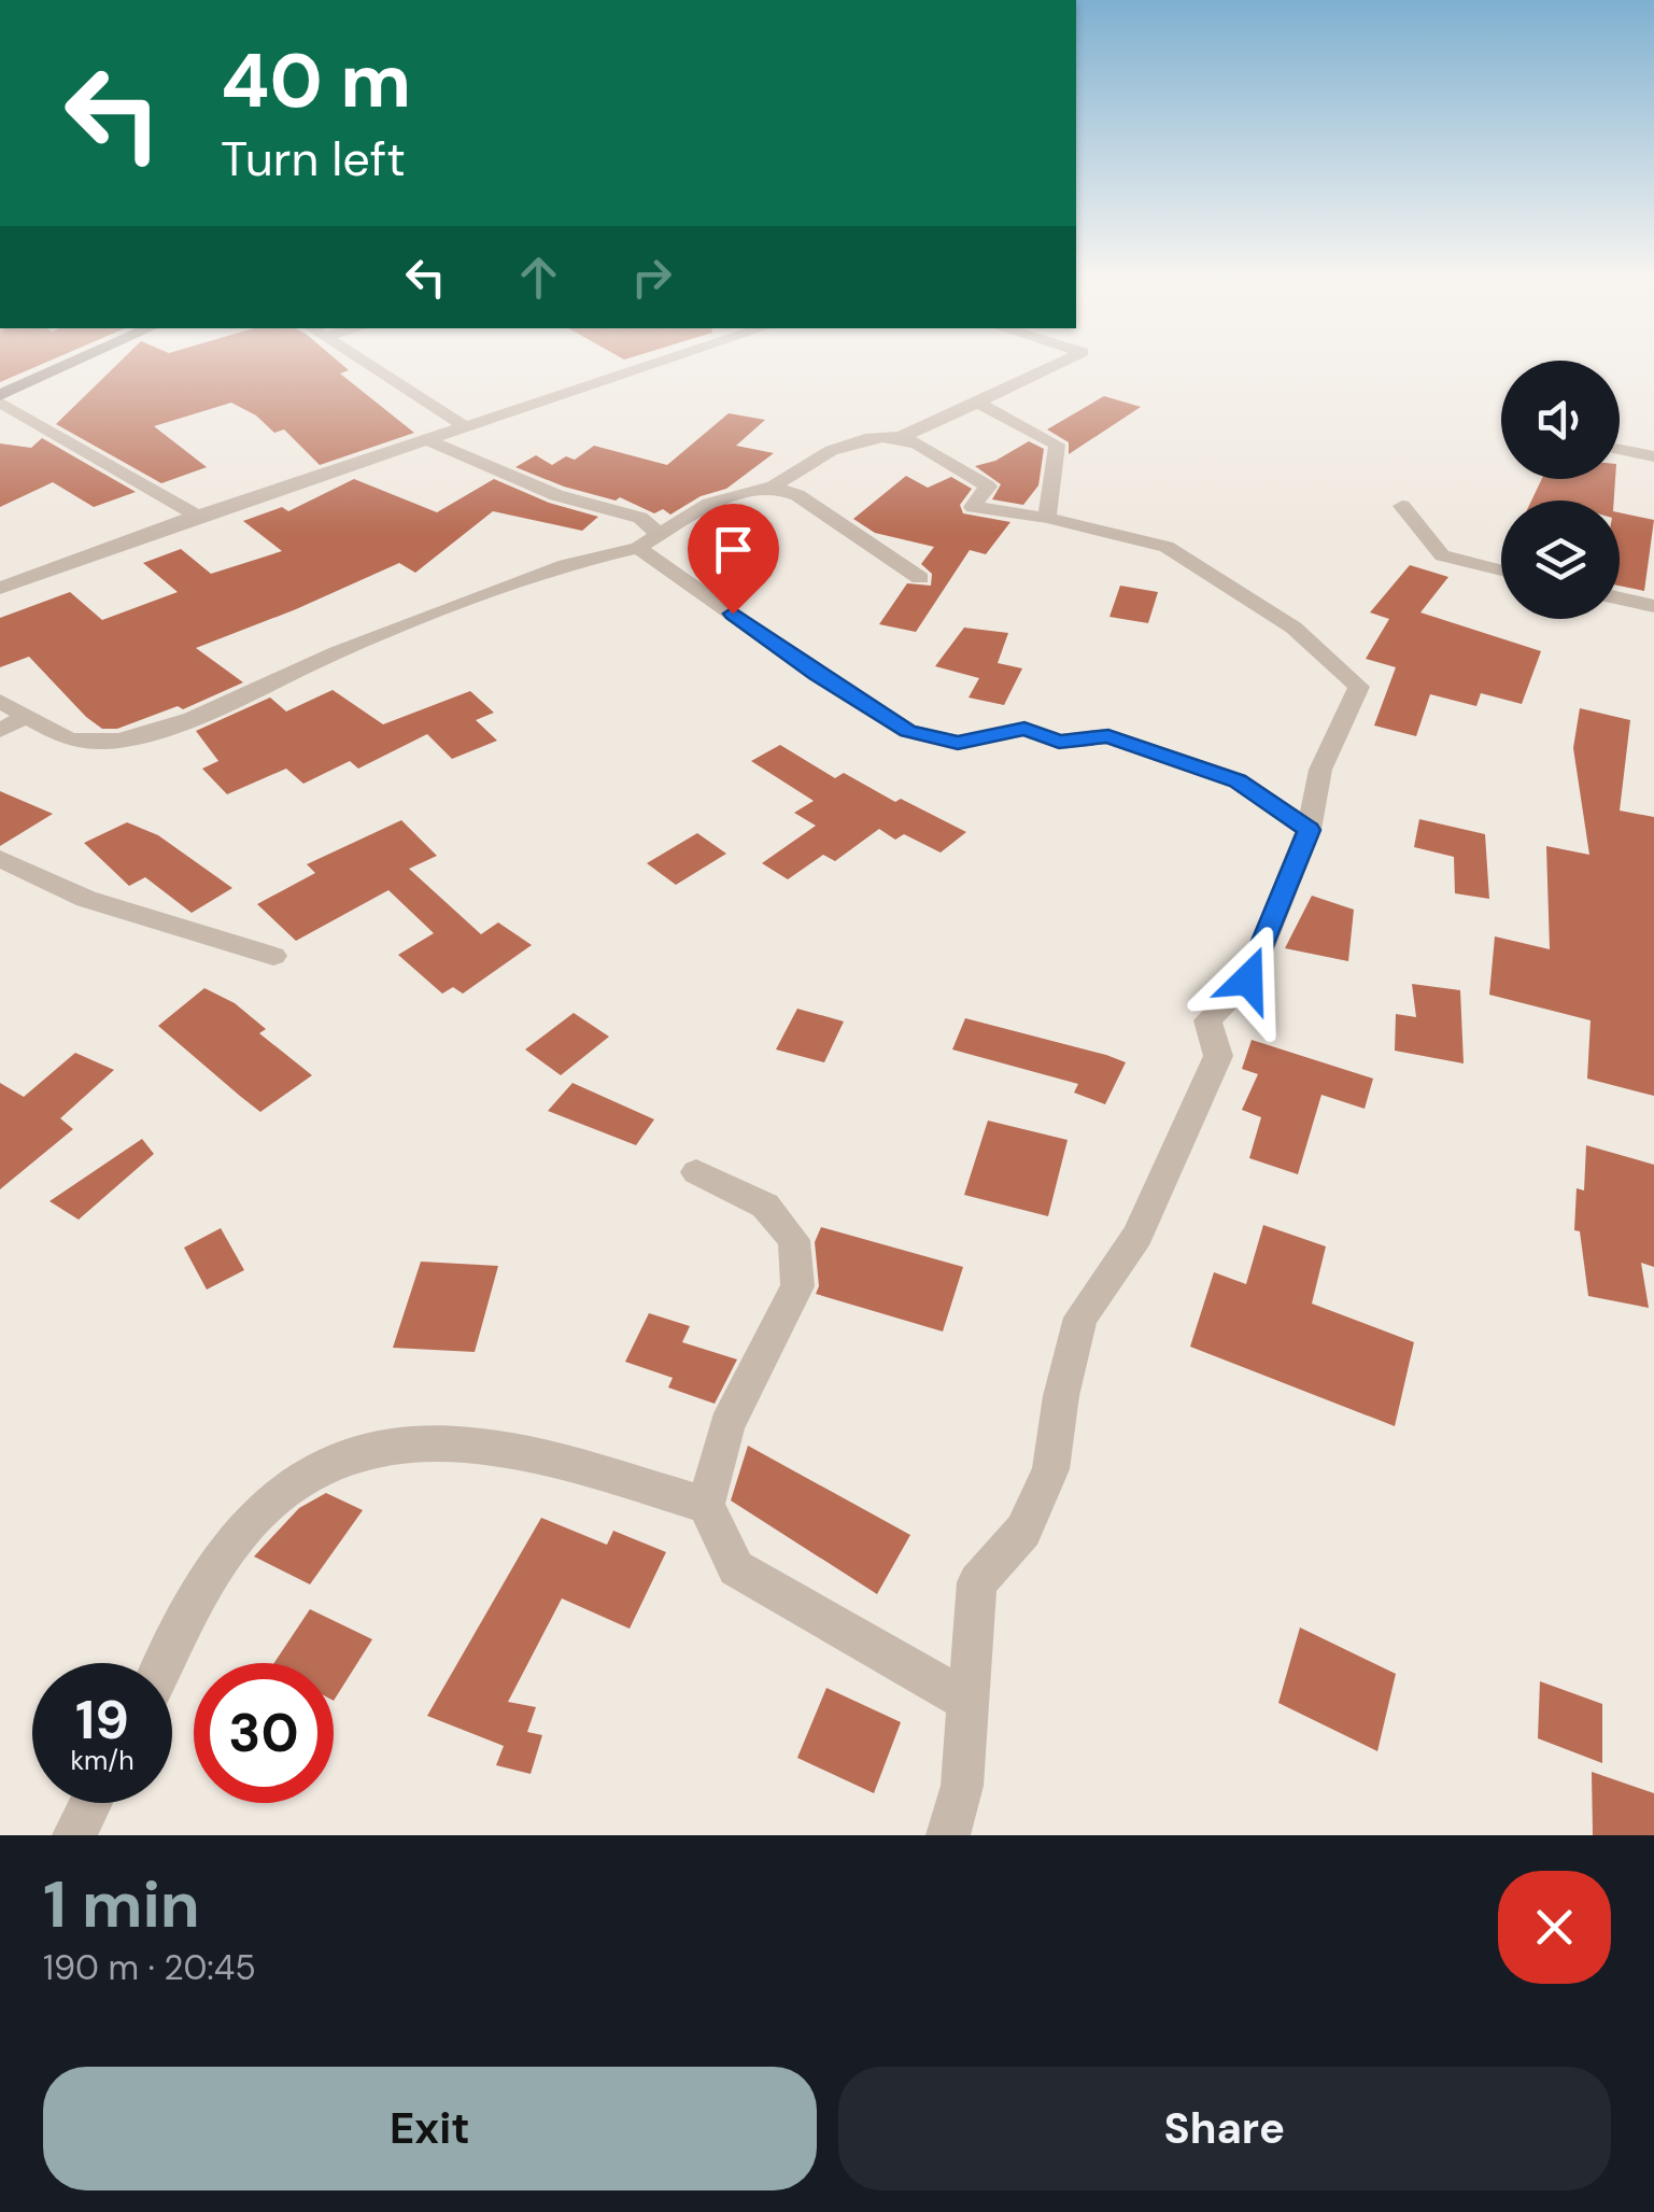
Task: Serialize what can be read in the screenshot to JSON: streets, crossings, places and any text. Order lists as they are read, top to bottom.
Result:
{
  "page": {
    "turn": ["40 m", "Turn left"],
    "speed": "19 km/h",
    "limit": "30",
    "heading": ["1 min", "190 m · 20:45"],
    "buttons": ["Exit", "Share"]
  }
}
